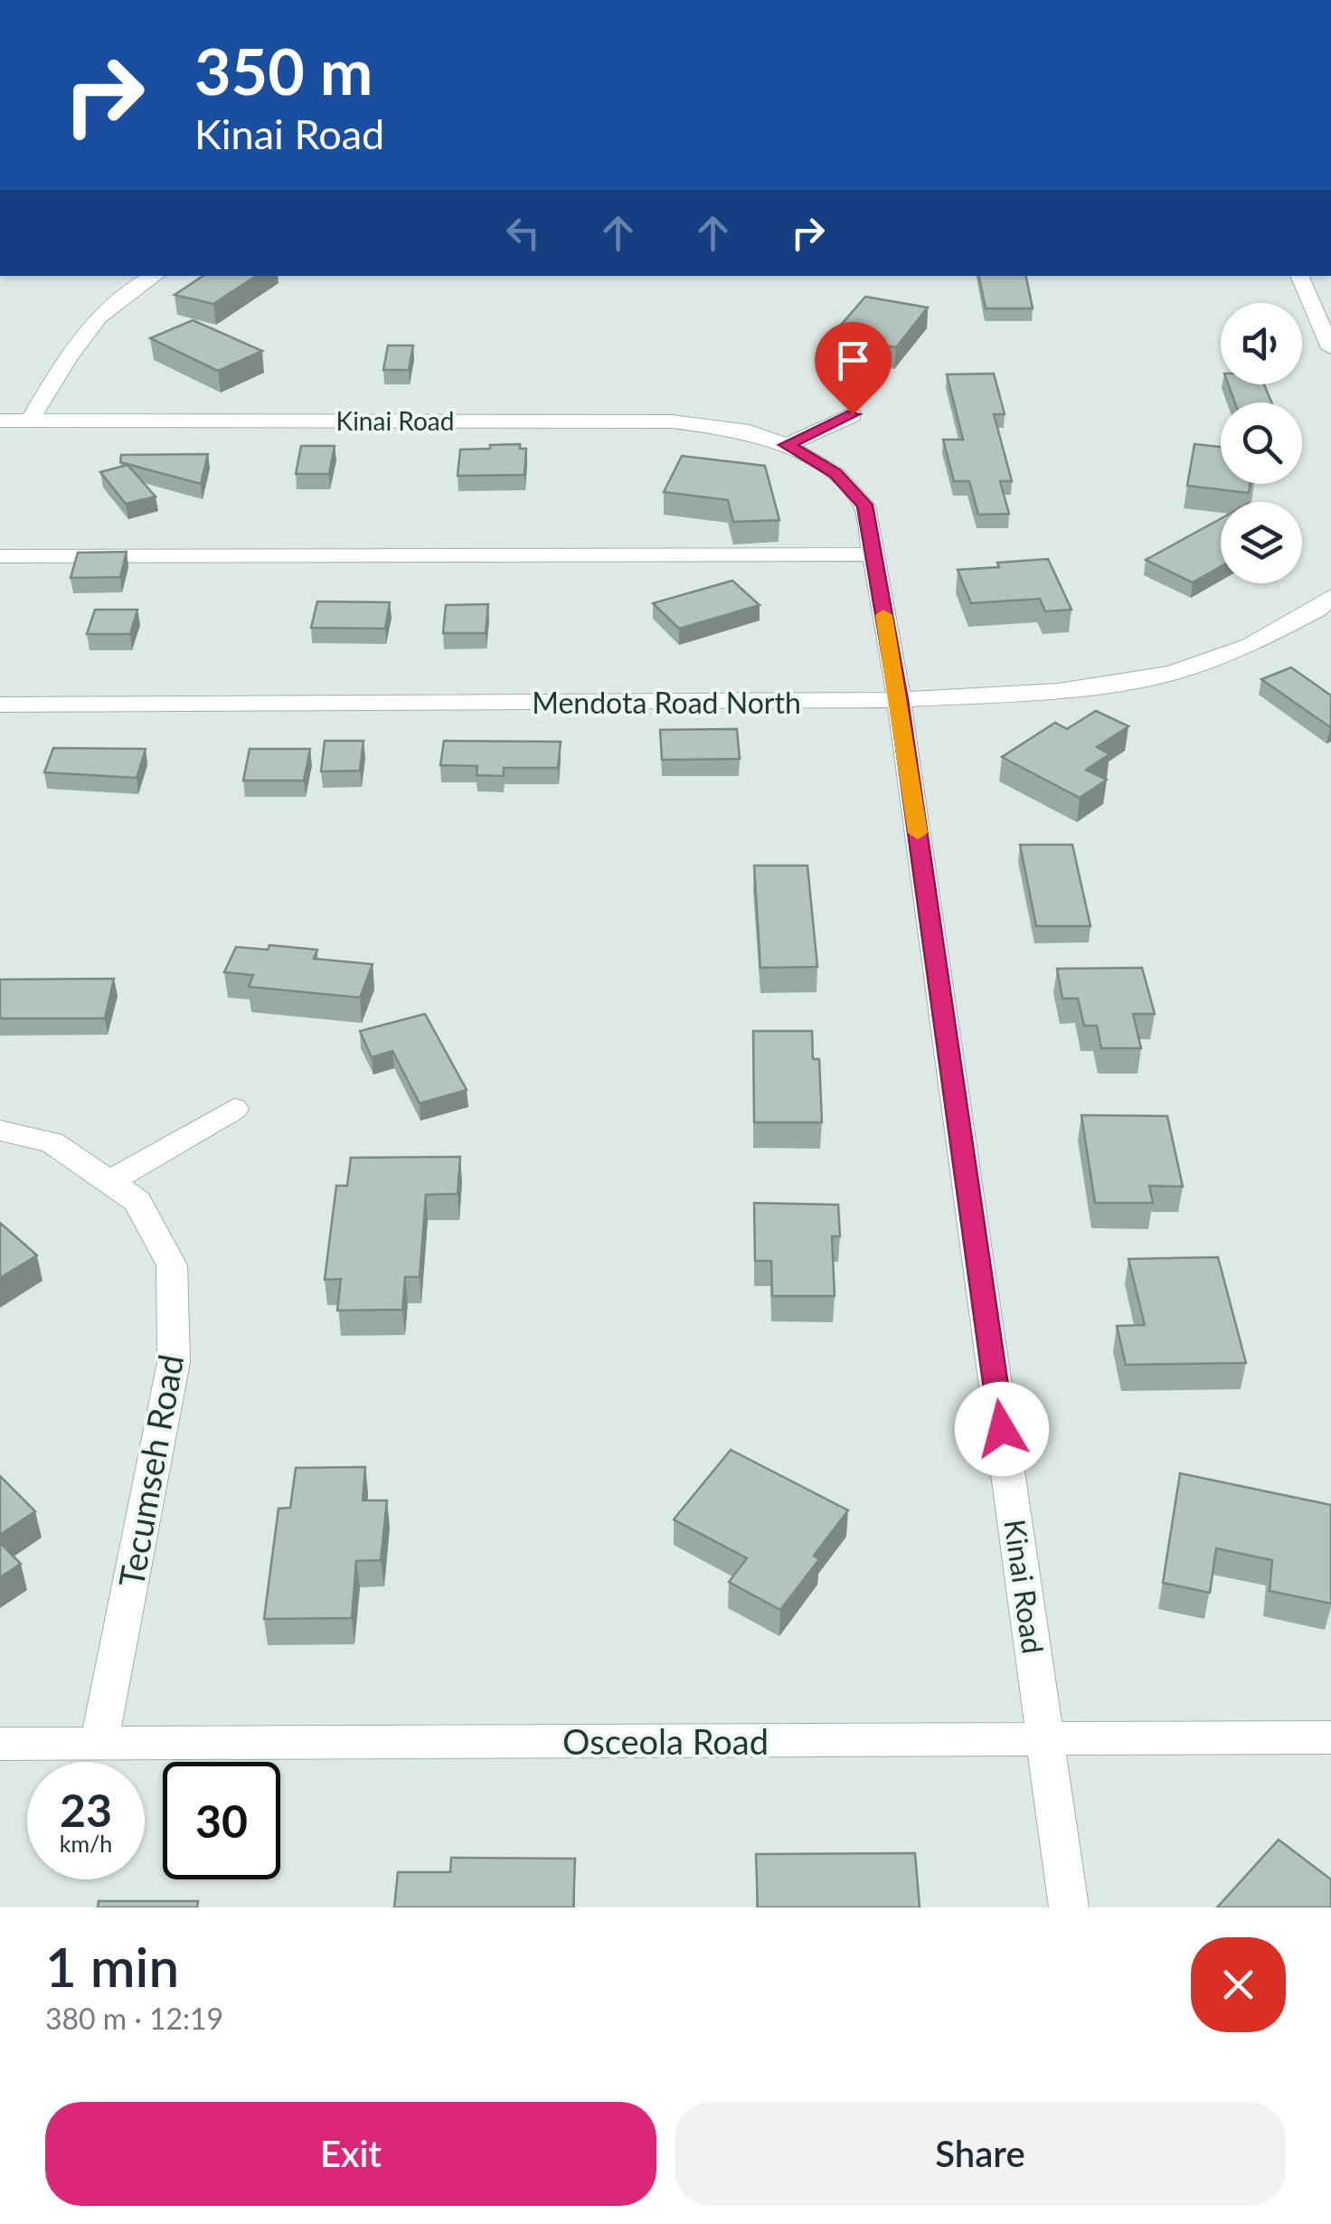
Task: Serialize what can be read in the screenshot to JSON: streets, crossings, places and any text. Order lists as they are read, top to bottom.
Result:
{
  "streets": {
    "street": [
      "Kinai Road",
      "Mendota Road North",
      "Tecumseh Road",
      "Osceola Road"
    ]
  },
  "crossings": [
    ["Kinai Road", "Mendota Road North"],
    ["Kinai Road", "Osceola Road"],
    ["Tecumseh Road", "Osceola Road"]
  ],
  "page": {
    "turn": ["350 m", "Kinai Road"],
    "speed": "23 km/h",
    "limit": "30",
    "heading": ["1 min", "380 m · 12:19"],
    "buttons": ["Exit", "Share"]
  }
}
